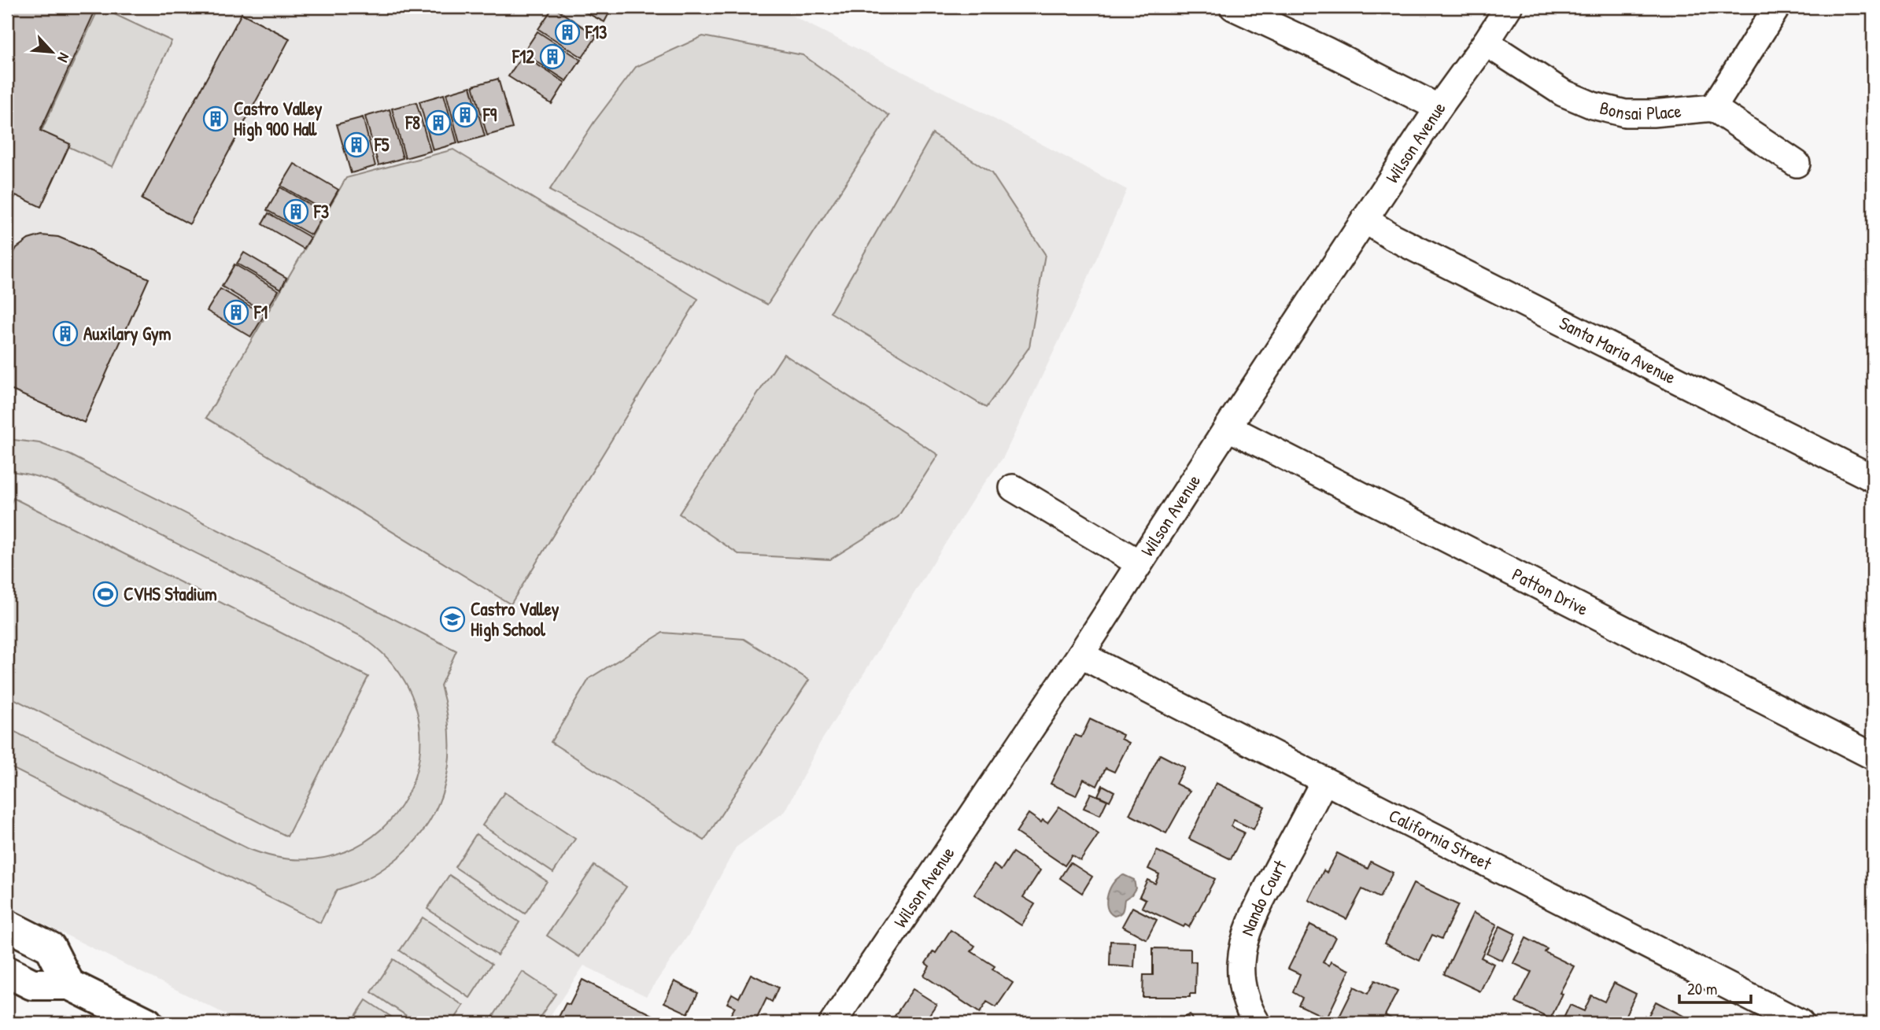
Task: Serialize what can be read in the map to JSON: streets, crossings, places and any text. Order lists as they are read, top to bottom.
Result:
{
  "streets": {
    "street": [
      "Bonsai Place",
      "Wilson Avenue",
      "Santa Maria Avenue",
      "Patton Drive",
      "California Street",
      "Nando Court"
    ]
  },
  "crossings": [
    ["Bonsai Place", "Wilson Avenue"],
    ["Wilson Avenue", "Santa Maria Avenue"],
    ["Wilson Avenue", "Patton Drive"],
    ["Wilson Avenue", "California Street"],
    ["California Street", "Nando Court"]
  ],
  "places": {
    "building": [
      "F13",
      "F12",
      "F9",
      "Castro Valley High 900 Hall",
      "F8",
      "F5",
      "F3",
      "F1",
      "Auxilary Gym"
    ],
    "sports": ["CVHS Stadium"],
    "school or university": ["Castro Valley High School"]
  },
  "scale_bar": "20 m",
  "north": "bottom right"
}
